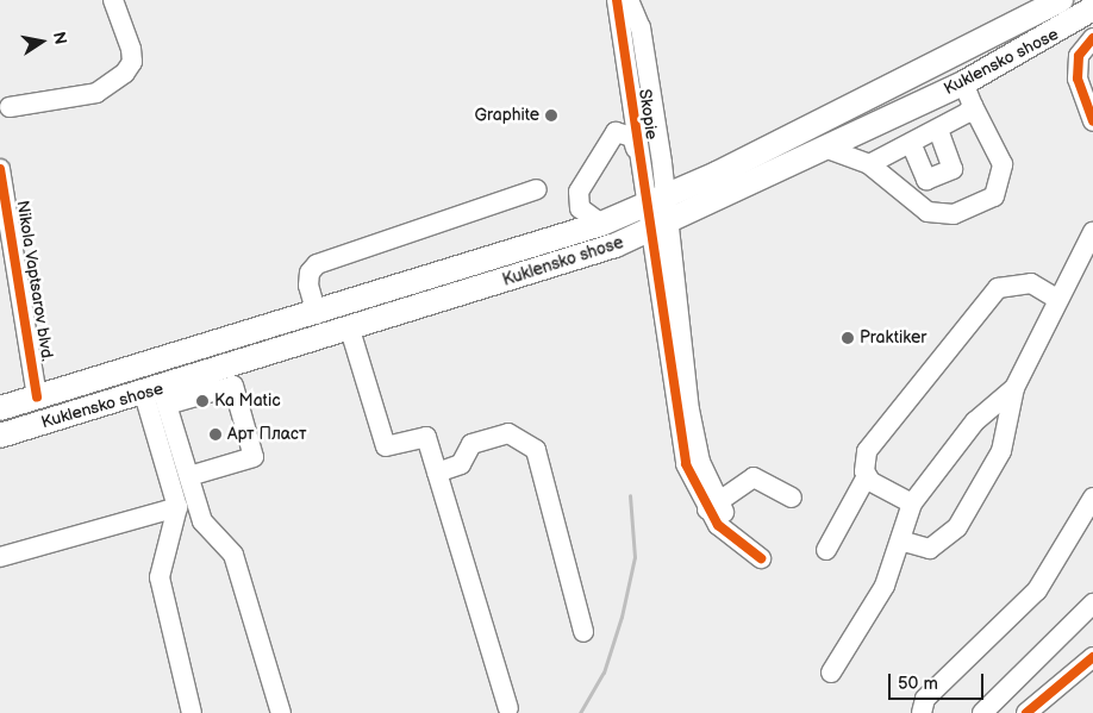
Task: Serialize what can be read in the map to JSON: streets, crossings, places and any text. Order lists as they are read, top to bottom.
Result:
{
  "streets": {
    "main road": ["Kuklensko shose"],
    "street": ["Skopie", "Nikola Vaptsarov blvd."]
  },
  "crossings": [
    ["Kuklensko shose", "Skopie"],
    ["Kuklensko shose", "Nikola Vaptsarov blvd."]
  ],
  "places": [
    "Graphite",
    "Praktiker",
    "Ka Matic",
    "Арт Пласт"
  ],
  "scale_bar": "50 m",
  "north": "right"
}
